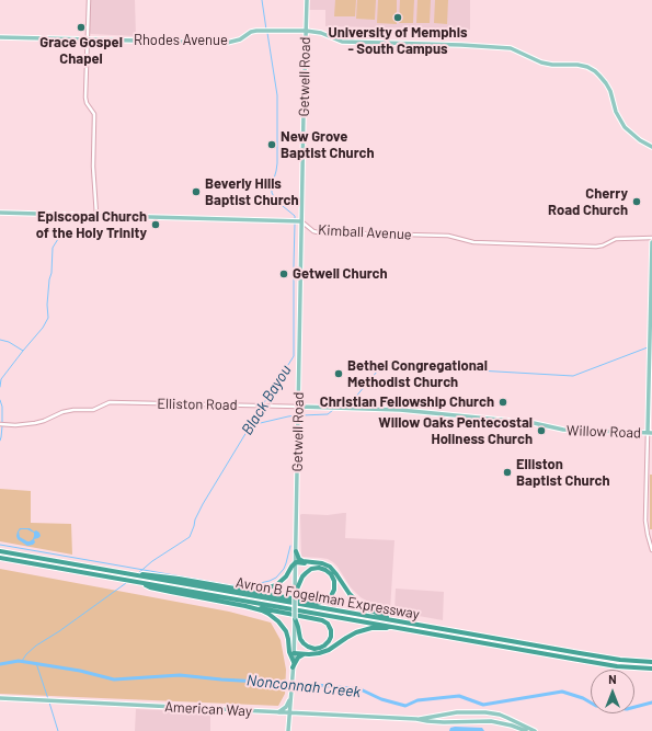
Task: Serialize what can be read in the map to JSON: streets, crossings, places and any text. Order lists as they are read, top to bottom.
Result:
{
  "streets": {
    "highway": ["Avron B Fogelman Expressway"],
    "main road": [
      "Rhodes Avenue",
      "Getwell Road",
      "Kimball Avenue",
      "Willow Road",
      "American Way"
    ],
    "street": ["Elliston Road"]
  },
  "crossings": [
    ["Rhodes Avenue", "Getwell Road"],
    ["Getwell Road", "Kimball Avenue"],
    ["Getwell Road", "Elliston Road"],
    ["Getwell Road", "Willow Road"],
    ["Getwell Road", "American Way"],
    ["Elliston Road", "Willow Road"]
  ],
  "water": ["Black Bayou", "Nonconnah Creek"],
  "places": [
    "University of Memphis - South Campus",
    "Grace Gospel Chapel",
    "New Grove Baptist Church",
    "Beverly Hills Baptist Church",
    "Cherry Road Church",
    "Episcopal Church of the Holy Trinity",
    "Getwell Church",
    "Bethel Congregational Methodist Church",
    "Christian Fellowship Church",
    "Willow Oaks Pentecostal Holiness Church",
    "Elliston Baptist Church"
  ],
  "north": "top"
}
